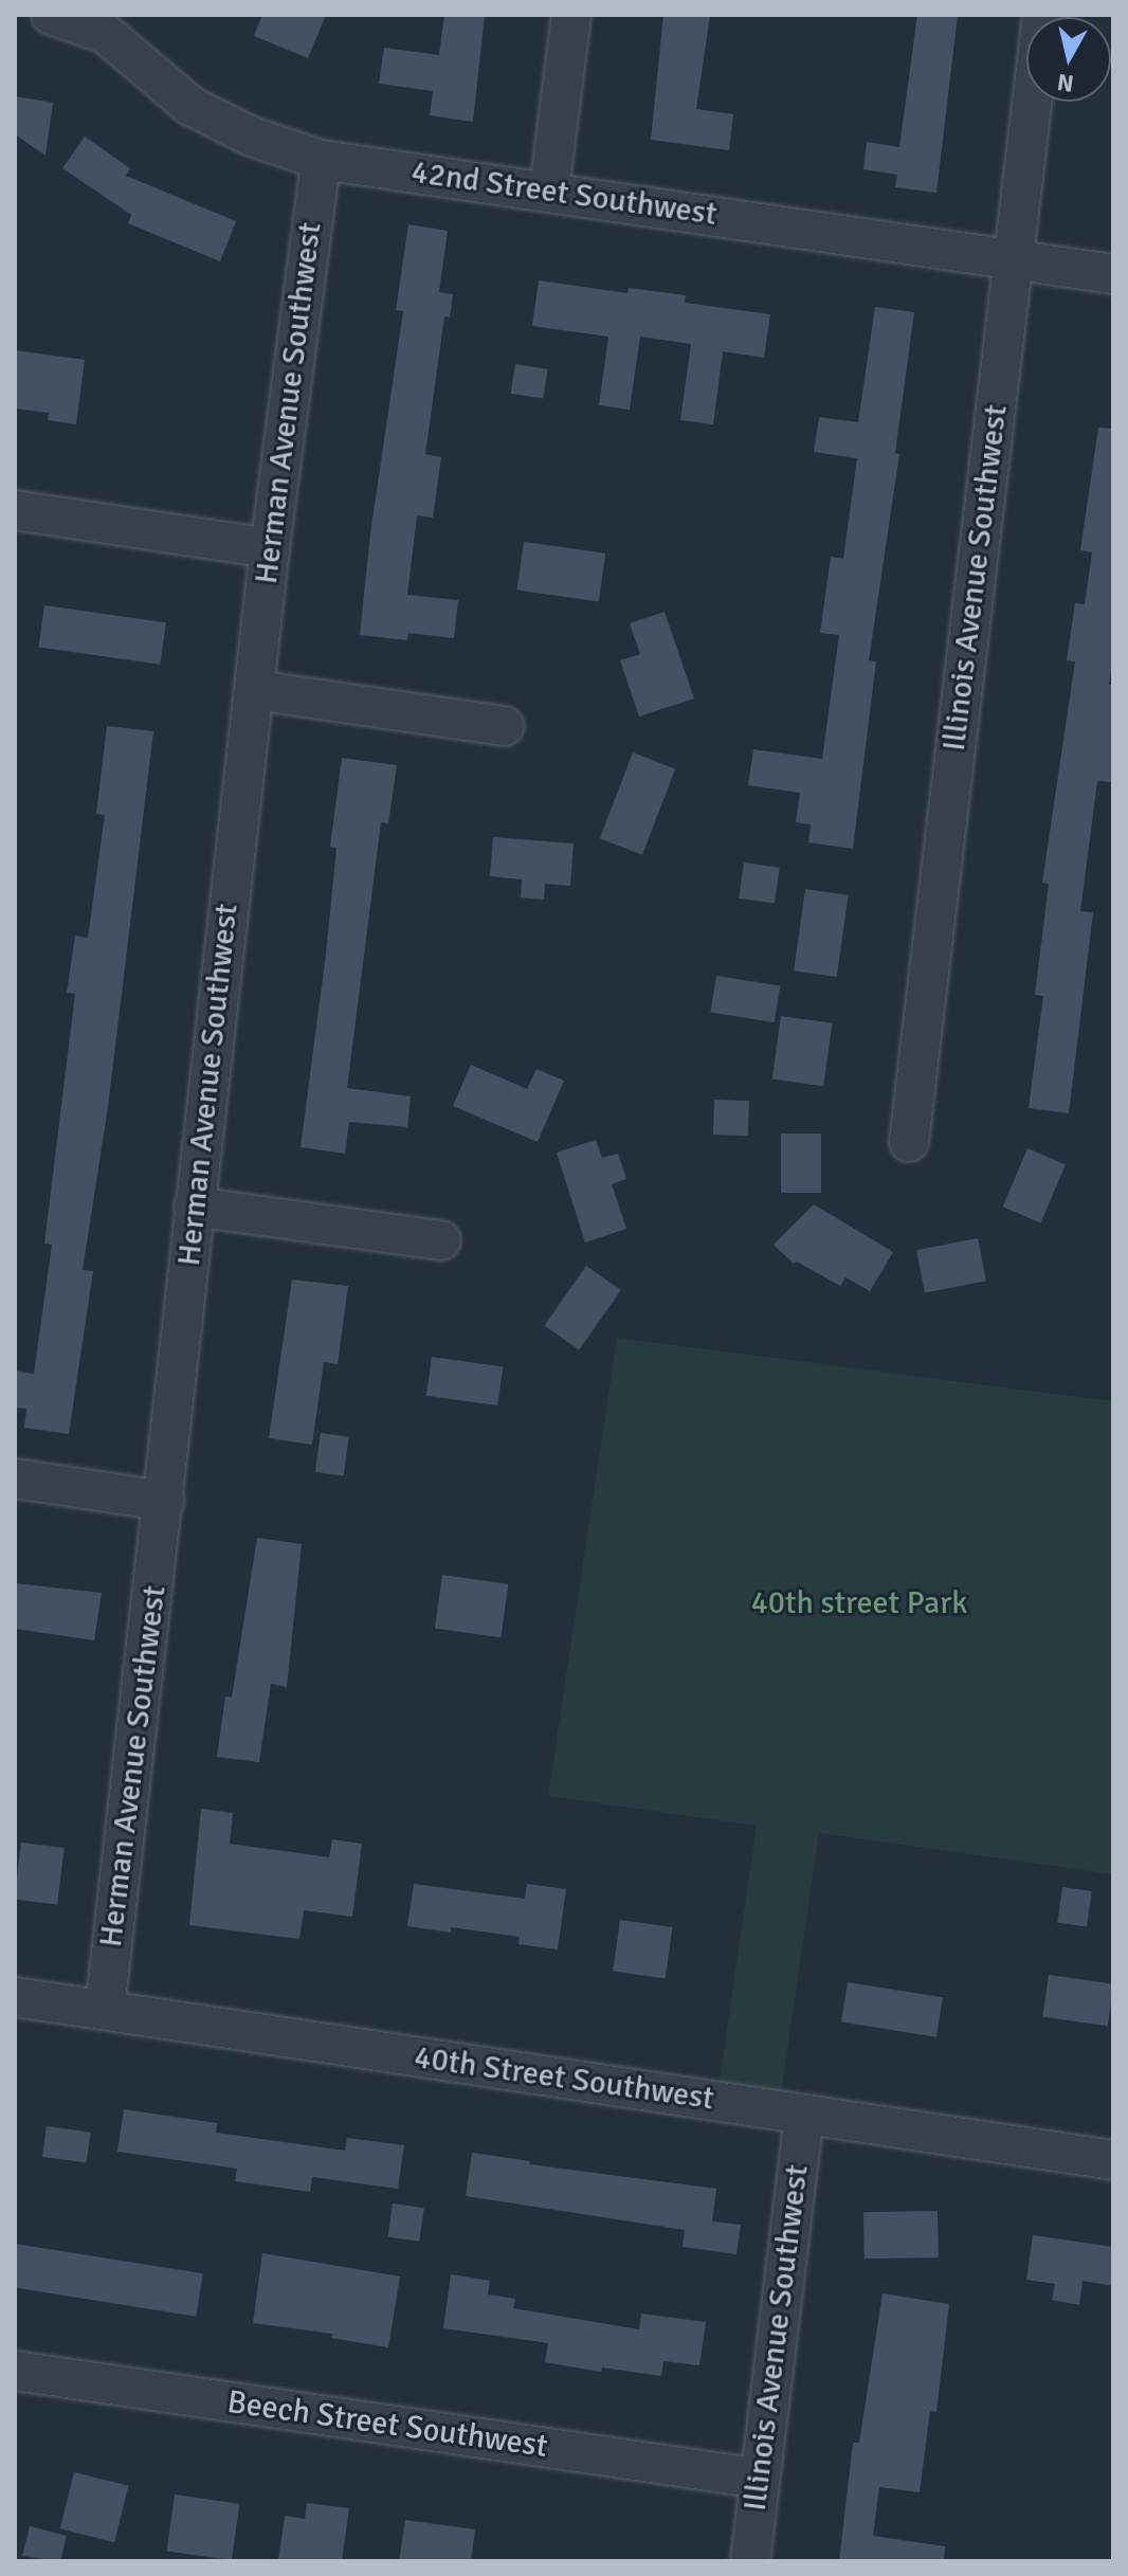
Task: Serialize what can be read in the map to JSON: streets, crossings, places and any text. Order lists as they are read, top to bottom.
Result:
{
  "streets": {
    "street": [
      "42nd Street Southwest",
      "Herman Avenue Southwest",
      "Illinois Avenue Southwest",
      "40th Street Southwest",
      "Beech Street Southwest"
    ]
  },
  "crossings": [
    ["42nd Street Southwest", "Herman Avenue Southwest"],
    ["42nd Street Southwest", "Illinois Avenue Southwest"],
    ["Herman Avenue Southwest", "40th Street Southwest"],
    ["Illinois Avenue Southwest", "40th Street Southwest"],
    ["Illinois Avenue Southwest", "Beech Street Southwest"]
  ],
  "parks": ["40th street Park"],
  "north": "bottom"
}
